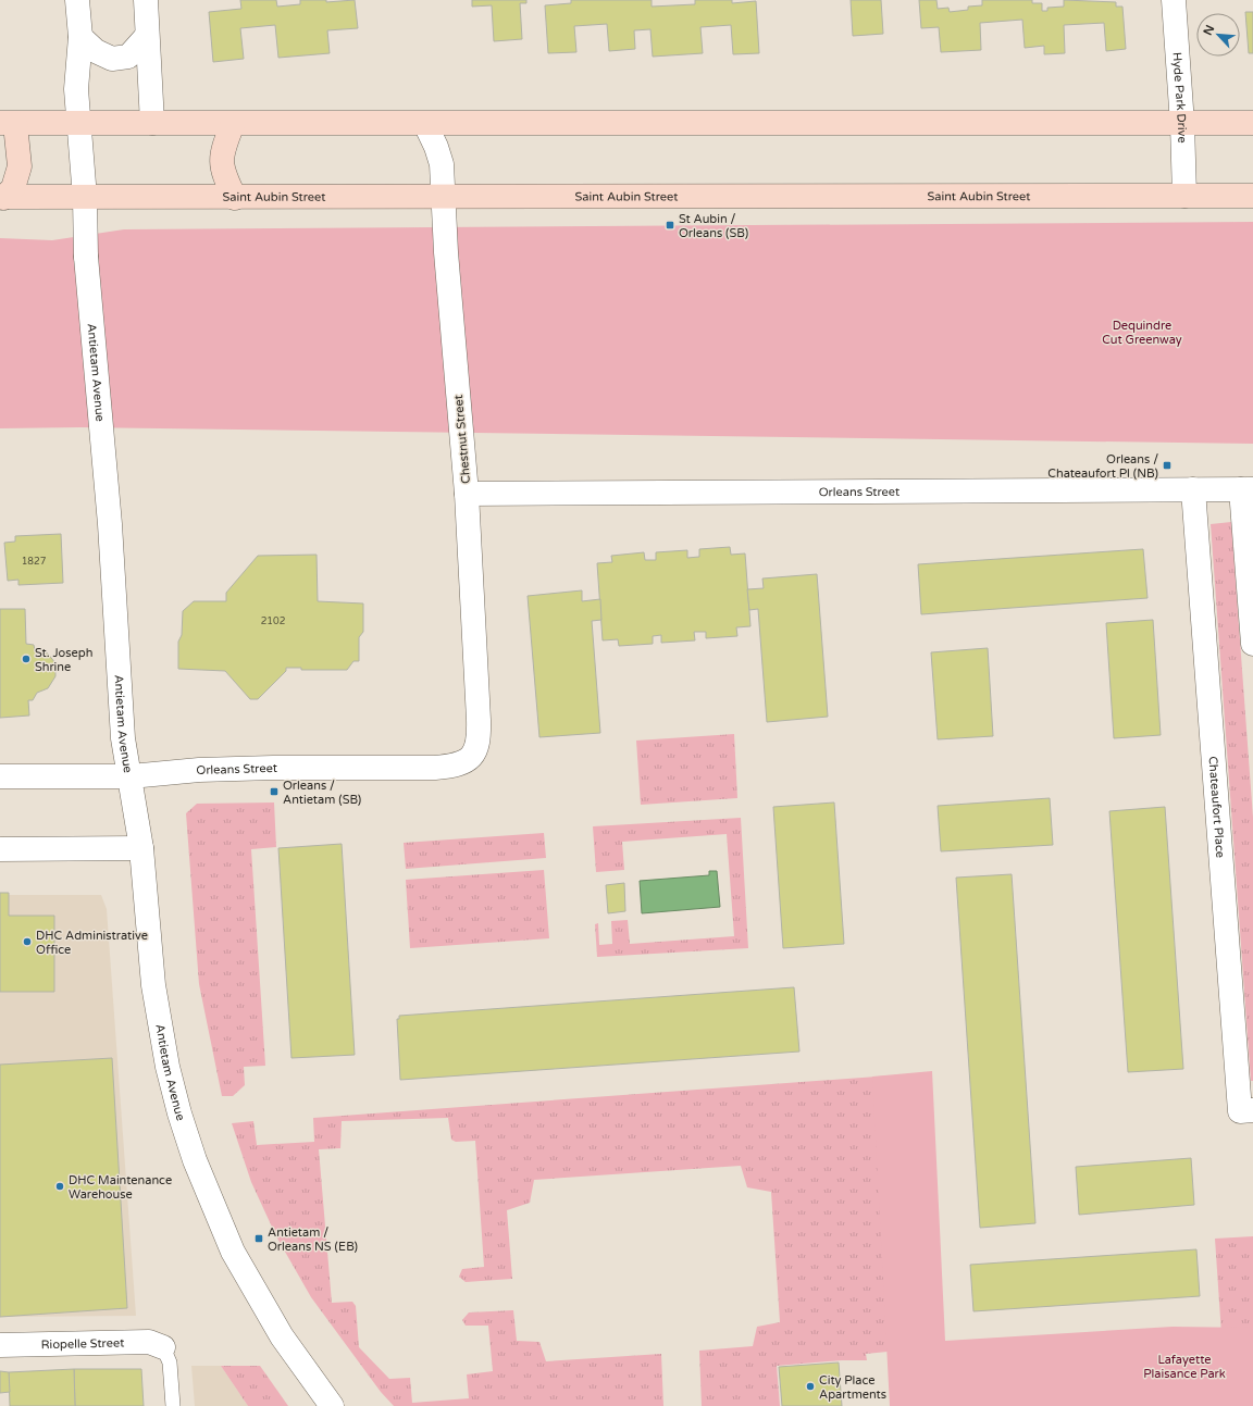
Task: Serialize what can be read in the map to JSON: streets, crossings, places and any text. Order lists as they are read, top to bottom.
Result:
{
  "streets": {
    "main road": ["Saint Aubin Street"],
    "street": [
      "Hyde Park Drive",
      "Antietam Avenue",
      "Chestnut Street",
      "Orleans Street",
      "Chateaufort Place",
      "Riopelle Street"
    ]
  },
  "crossings": [
    ["Hyde Park Drive", "Saint Aubin Street"],
    ["Saint Aubin Street", "Antietam Avenue"],
    ["Saint Aubin Street", "Chestnut Street"],
    ["Antietam Avenue", "Orleans Street"],
    ["Chestnut Street", "Orleans Street"],
    ["Orleans Street", "Chateaufort Place"]
  ],
  "parks": ["Dequindre Cut Greenway", "Lafayette Plaisance Park"],
  "places": {
    "transit": [
      "St Aubin / Orleans (SB)",
      "Orleans / Chateaufort Pl (NB)",
      "Orleans / Antietam (SB)",
      "Antietam / Orleans NS (EB)"
    ],
    "other": [
      "St. Joseph Shrine",
      "DHC Administrative Office",
      "DHC Maintenance Warehouse",
      "City Place Apartments"
    ]
  },
  "house_numbers": ["1827", "2102"],
  "north": "top left"
}
